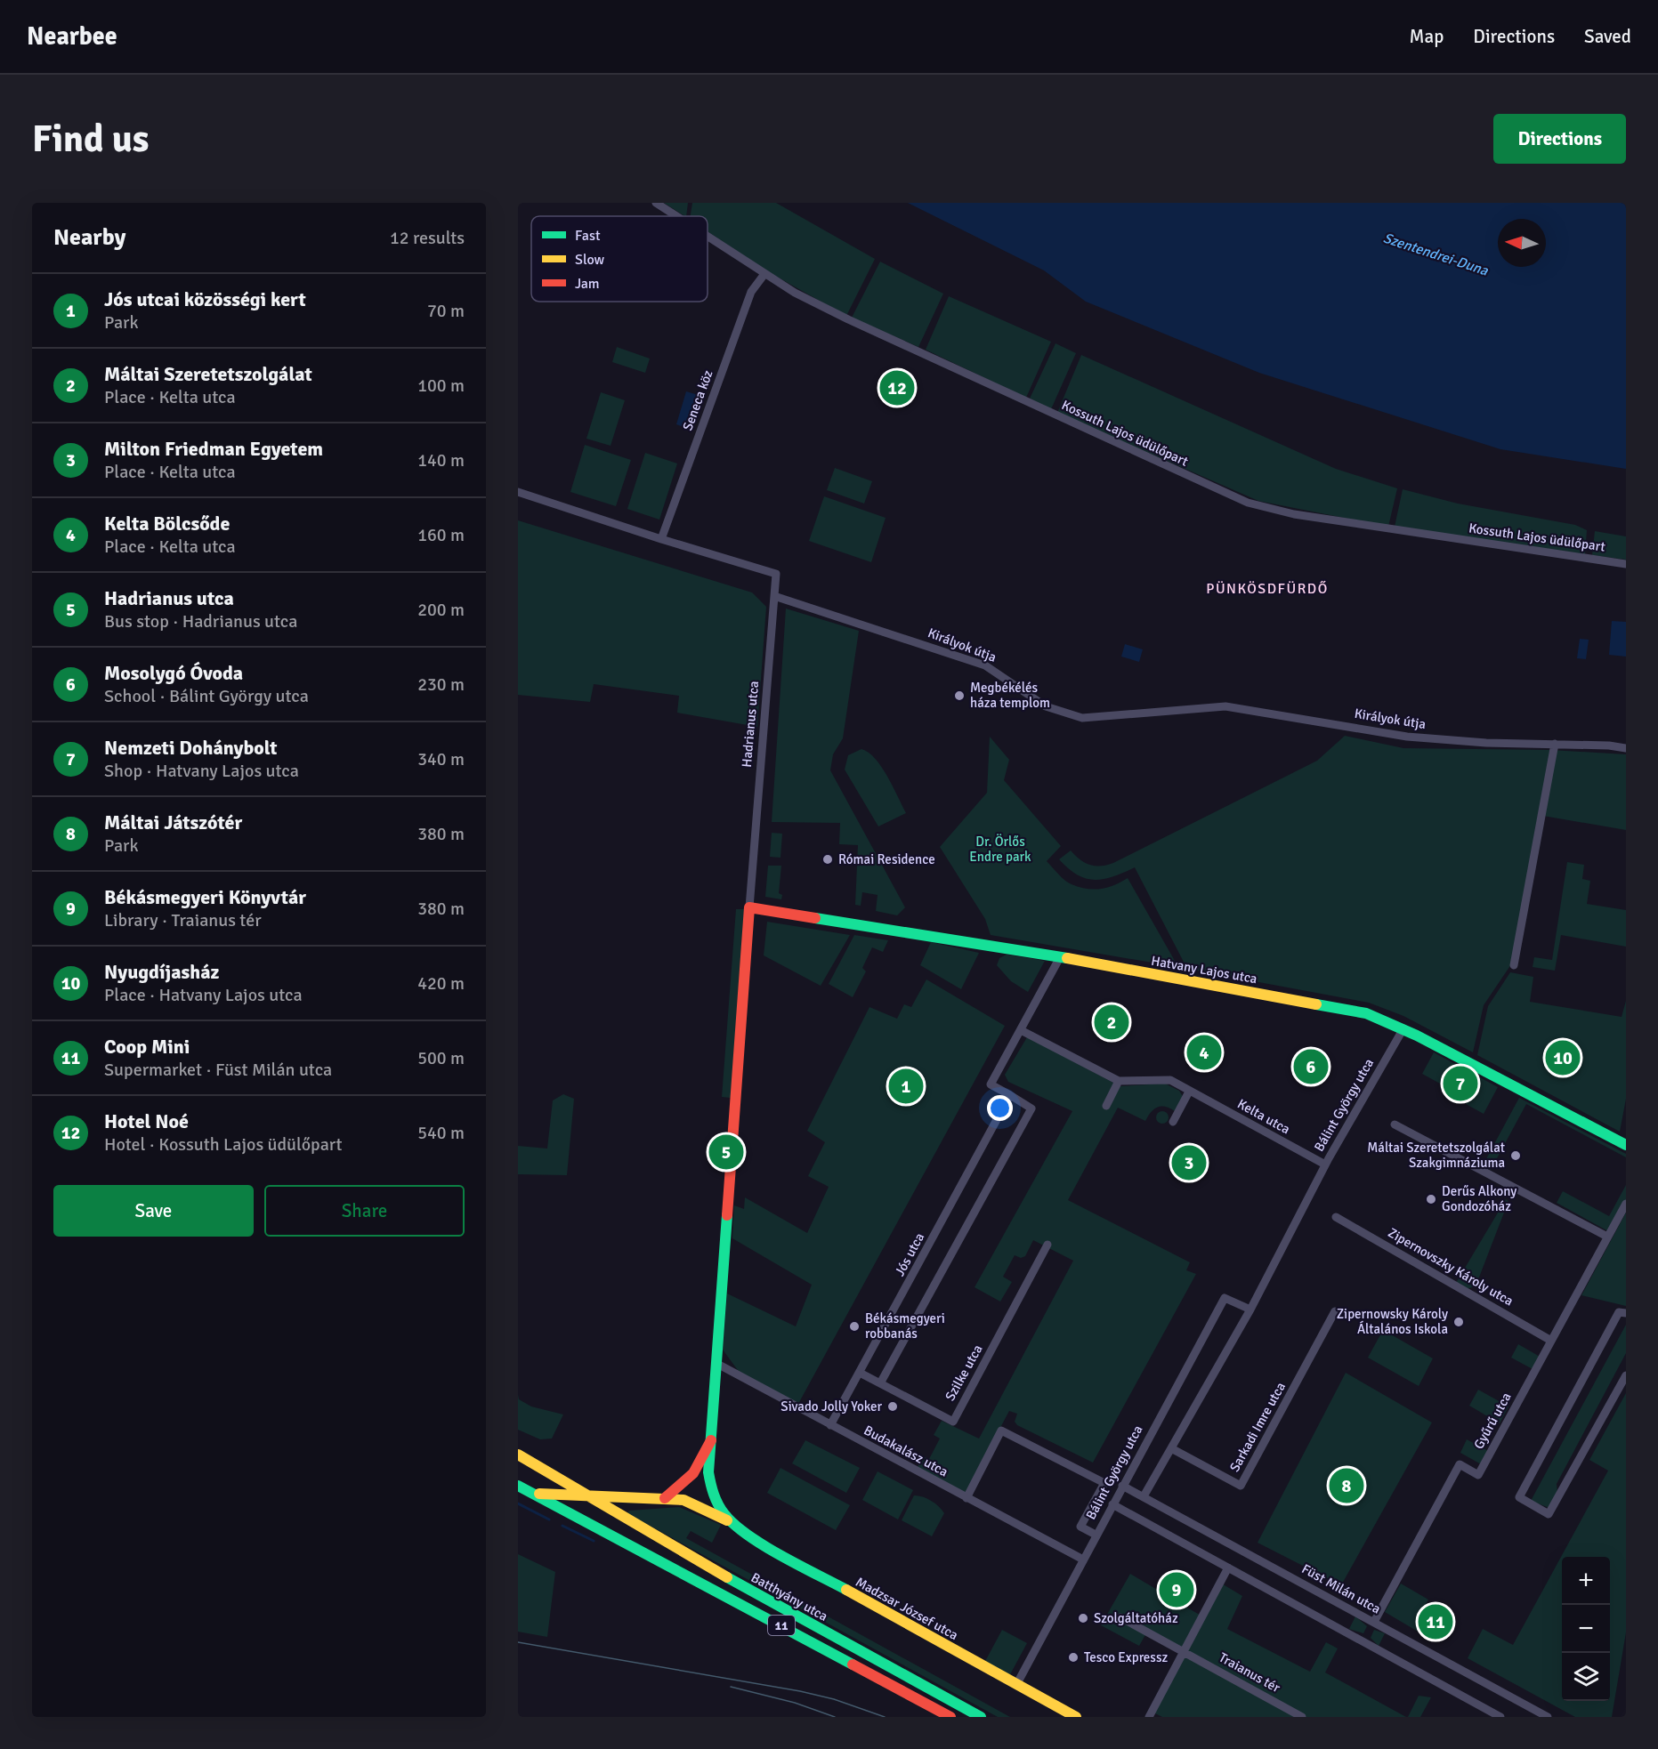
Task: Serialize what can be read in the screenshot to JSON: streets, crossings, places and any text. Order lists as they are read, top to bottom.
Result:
{
  "streets": {
    "street": [
      "Seneca köz",
      "Kossuth Lajos üdülőpart",
      "Királyok útja",
      "Hadrianus utca",
      "Hatvany Lajos utca",
      "Bálint György utca",
      "Kelta utca",
      "Jós utca",
      "Zipernovszky Károly utca",
      "Szilke utca",
      "Gyűrű utca",
      "Sarkadi Imre utca",
      "Budakalász utca",
      "Füst Milán utca",
      "Batthyány utca",
      "Madzsar József utca",
      "11",
      "Traianus tér"
    ]
  },
  "crossings": [
    ["Seneca köz", "Kossuth Lajos üdülőpart"],
    ["Királyok útja", "Hadrianus utca"],
    ["Hadrianus utca", "Hatvany Lajos utca"],
    ["Hadrianus utca", "Budakalász utca"],
    ["Hadrianus utca", "Madzsar József utca"],
    ["Hatvany Lajos utca", "Bálint György utca"],
    ["Bálint György utca", "Kelta utca"],
    ["Bálint György utca", "Sarkadi Imre utca"],
    ["Bálint György utca", "Budakalász utca"],
    ["Bálint György utca", "Füst Milán utca"],
    ["Bálint György utca", "Madzsar József utca"],
    ["Jós utca", "Szilke utca"],
    ["Jós utca", "Budakalász utca"],
    ["Zipernovszky Károly utca", "Gyűrű utca"],
    ["Gyűrű utca", "Füst Milán utca"],
    ["Batthyány utca", "Madzsar József utca"],
    ["Batthyány utca", "11"],
    ["Madzsar József utca", "11"]
  ],
  "districts": ["PÜNKÖSDFÜRDŐ"],
  "water": ["Szentendrei-Duna"],
  "parks": ["Dr. Örlős Endre park"],
  "places": [
    "Megbékélés háza templom",
    "Római Residence",
    "Máltai Szeretetszolgálat Szakgimnáziuma",
    "Derűs Alkony Gondozóház",
    "Zipernowsky Károly Általános Iskola",
    "Békásmegyeri robbanás",
    "Sivado Jolly Yoker",
    "Szolgáltatóház",
    "Tesco Expressz"
  ],
  "legend": ["Fast", "Slow", "Jam"],
  "north": "left",
  "page": {
    "header": "Nearbee",
    "nav": ["Map", "Directions", "Saved"],
    "buttons": [
      "Directions",
      ["Save", "Share"]
    ],
    "title": "Find us",
    "heading": ["Nearby", "12 results"],
    "list": [
      {
        "mark": "1",
        "name": "Jós utcai közösségi kert",
        "note": "Park",
        "value": "70 m"
      },
      {
        "mark": "2",
        "name": "Máltai Szeretetszolgálat",
        "note": "Place · Kelta utca",
        "value": "100 m"
      },
      {
        "mark": "3",
        "name": "Milton Friedman Egyetem",
        "note": "Place · Kelta utca",
        "value": "140 m"
      },
      {
        "mark": "4",
        "name": "Kelta Bölcsőde",
        "note": "Place · Kelta utca",
        "value": "160 m"
      },
      {
        "mark": "5",
        "name": "Hadrianus utca",
        "note": "Bus stop · Hadrianus utca",
        "value": "200 m"
      },
      {
        "mark": "6",
        "name": "Mosolygó Óvoda",
        "note": "School · Bálint György utca",
        "value": "230 m"
      },
      {
        "mark": "7",
        "name": "Nemzeti Dohánybolt",
        "note": "Shop · Hatvany Lajos utca",
        "value": "340 m"
      },
      {
        "mark": "8",
        "name": "Máltai Játszótér",
        "note": "Park",
        "value": "380 m"
      },
      {
        "mark": "9",
        "name": "Békásmegyeri Könyvtár",
        "note": "Library · Traianus tér",
        "value": "380 m"
      },
      {
        "mark": "10",
        "name": "Nyugdíjasház",
        "note": "Place · Hatvany Lajos utca",
        "value": "420 m"
      },
      {
        "mark": "11",
        "name": "Coop Mini",
        "note": "Supermarket · Füst Milán utca",
        "value": "500 m"
      },
      {
        "mark": "12",
        "name": "Hotel Noé",
        "note": "Hotel · Kossuth Lajos üdülőpart",
        "value": "540 m"
      }
    ],
    "pins": [
      "12",
      "2",
      "4",
      "10",
      "6",
      "7",
      "1",
      "5",
      "3",
      "8",
      "9",
      "11"
    ],
    "map_buttons": ["+", "−"]
  }
}
